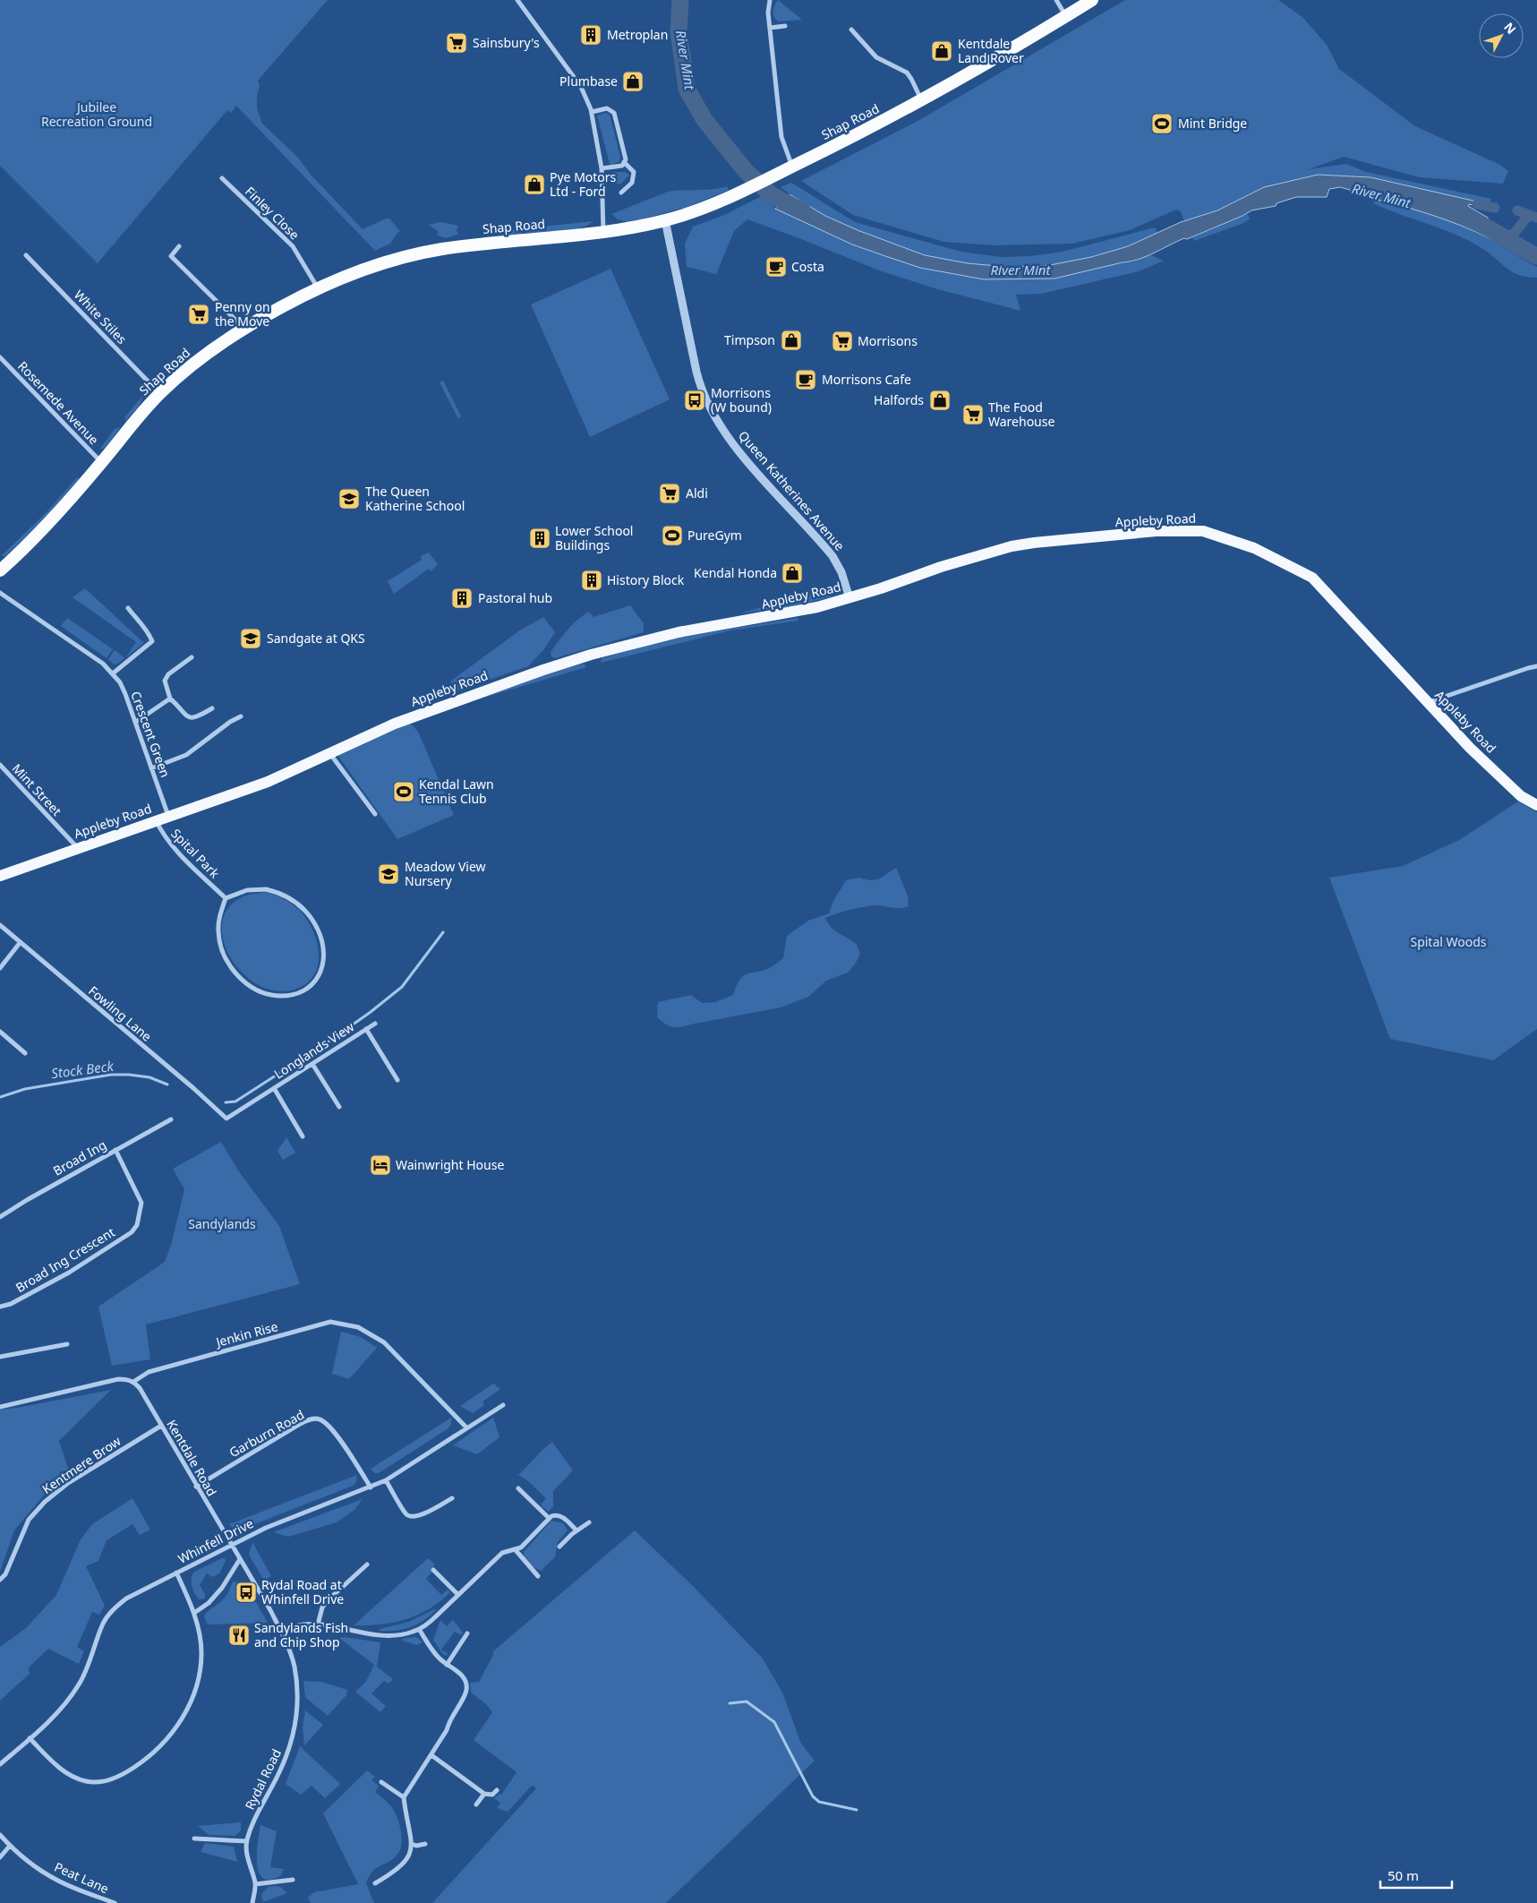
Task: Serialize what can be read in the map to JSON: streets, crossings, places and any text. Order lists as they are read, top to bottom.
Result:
{
  "streets": {
    "highway": ["Shap Road"],
    "main road": ["Appleby Road"],
    "street": [
      "Finley Close",
      "White Stiles",
      "Rosemede Avenue",
      "Queen Katherines Avenue",
      "Crescent Green",
      "Mint Street",
      "Spital Park",
      "Fowling Lane",
      "Longlands View",
      "Broad Ing",
      "Broad Ing Crescent",
      "Jenkin Rise",
      "Garburn Road",
      "Kentdale Road",
      "Kentmere Brow",
      "Whinfell Drive",
      "Rydal Road",
      "Peat Lane"
    ]
  },
  "crossings": [
    ["Shap Road", "Finley Close"],
    ["Shap Road", "White Stiles"],
    ["Shap Road", "Rosemede Avenue"],
    ["Shap Road", "Queen Katherines Avenue"],
    ["Queen Katherines Avenue", "Appleby Road"],
    ["Appleby Road", "Crescent Green"],
    ["Appleby Road", "Mint Street"],
    ["Appleby Road", "Spital Park"],
    ["Fowling Lane", "Longlands View"],
    ["Broad Ing", "Broad Ing Crescent"],
    ["Jenkin Rise", "Kentdale Road"],
    ["Jenkin Rise", "Whinfell Drive"],
    ["Garburn Road", "Kentdale Road"],
    ["Garburn Road", "Whinfell Drive"],
    ["Kentdale Road", "Kentmere Brow"],
    ["Kentdale Road", "Whinfell Drive"],
    ["Kentdale Road", "Rydal Road"],
    ["Whinfell Drive", "Rydal Road"]
  ],
  "water": ["River Mint", "Stock Beck"],
  "parks": ["Jubilee Recreation Ground", "Spital Woods", "Sandylands"],
  "places": {
    "building": [
      "Metroplan",
      "Lower School Buildings",
      "History Block",
      "Pastoral hub"
    ],
    "supermarket": [
      "Sainsbury's",
      "Penny on the Move",
      "Morrisons",
      "The Food Warehouse",
      "Aldi"
    ],
    "shop": [
      "Kentdale Land Rover",
      "Plumbase",
      "Pye Motors Ltd - Ford",
      "Timpson",
      "Halfords",
      "Kendal Honda"
    ],
    "sports": ["Mint Bridge", "PureGym", "Kendal Lawn Tennis Club"],
    "cafe": ["Costa", "Morrisons Cafe"],
    "bus stop": ["Morrisons (W bound)", "Rydal Road at Whinfell Drive"],
    "school or university": ["The Queen Katherine School", "Sandgate at QKS", "Meadow View Nursery"],
    "hotel": ["Wainwright House"],
    "restaurant": ["Sandylands Fish and Chip Shop"]
  },
  "scale_bar": "50 m",
  "north": "top right"
}
